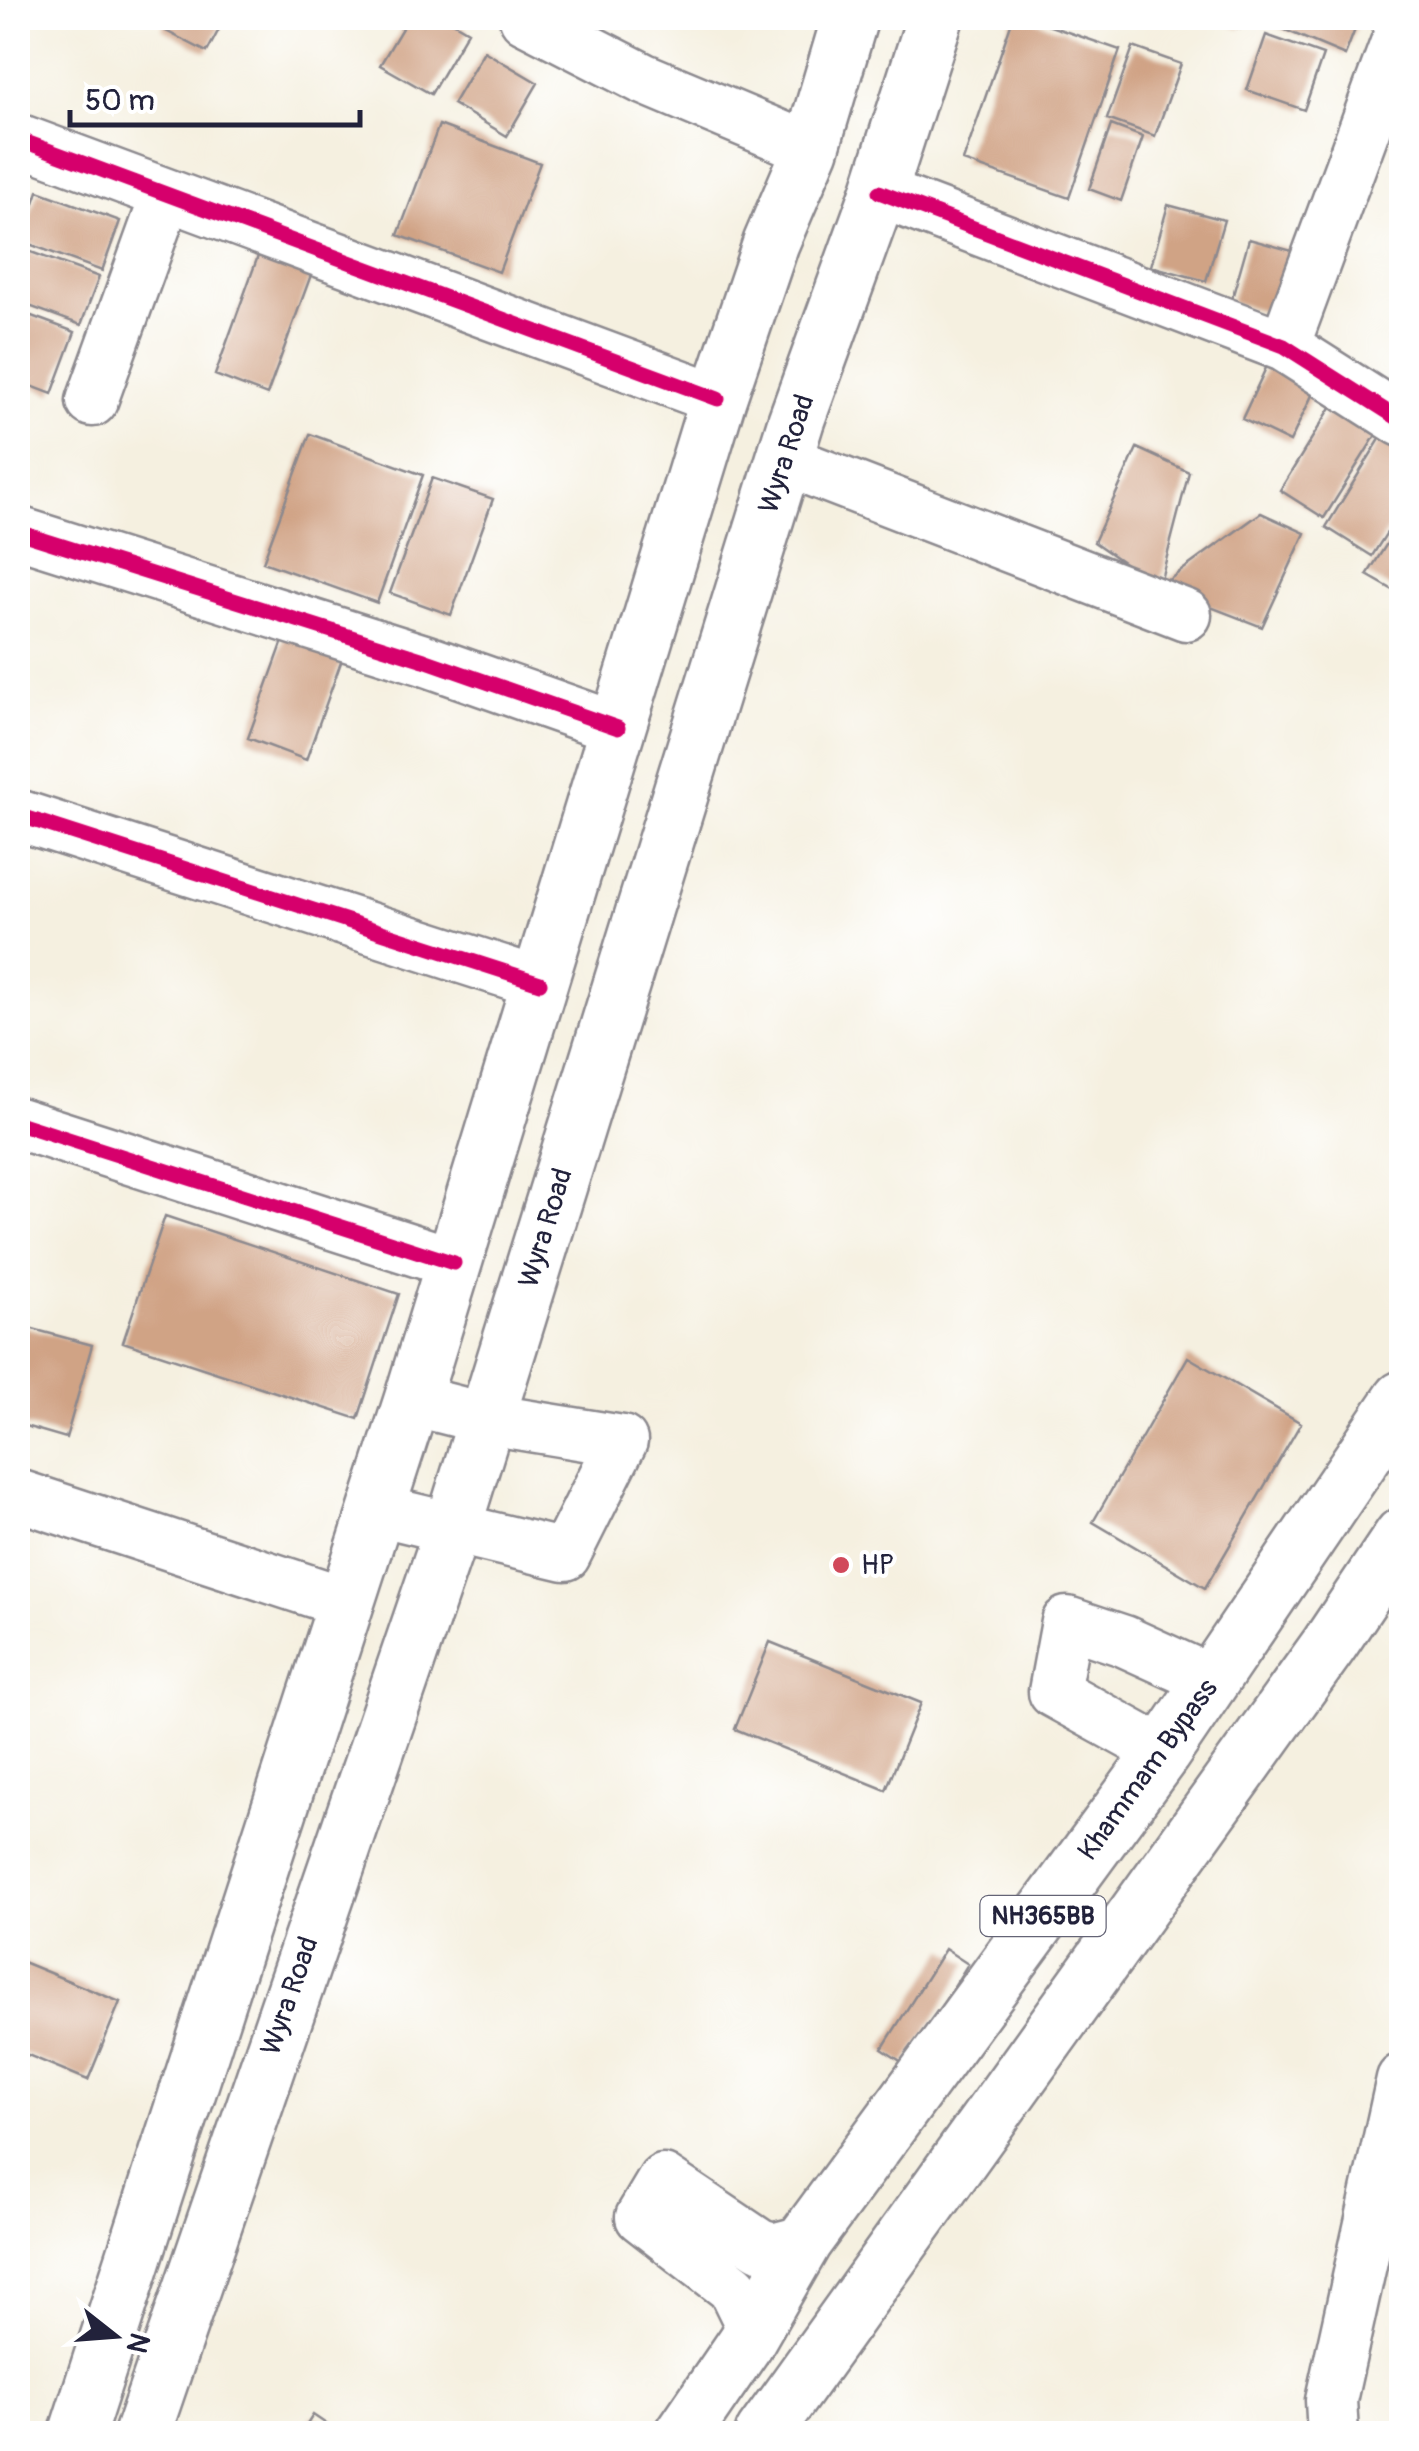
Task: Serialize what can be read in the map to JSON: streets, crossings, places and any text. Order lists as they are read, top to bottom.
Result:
{
  "streets": {
    "main road": ["Wyra Road", "Khammam Bypass", "NH365BB"]
  },
  "places": ["HP"],
  "scale_bar": "50 m",
  "north": "right"
}
